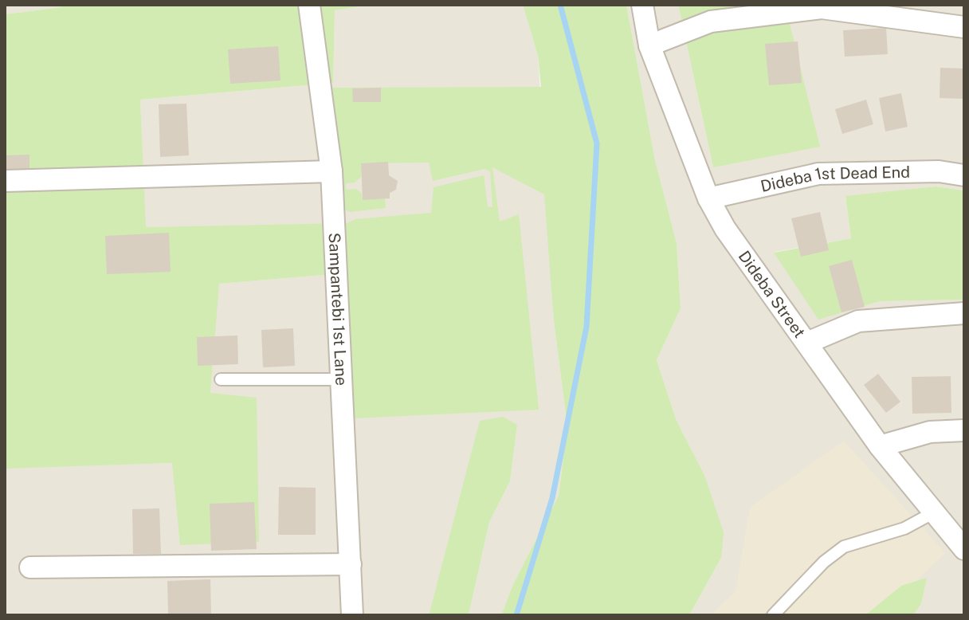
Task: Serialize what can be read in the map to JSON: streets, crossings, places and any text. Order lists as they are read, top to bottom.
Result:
{
  "streets": {
    "street": ["Dideba 1st Dead End", "Dideba Street", "Sampantebi 1st Lane"]
  },
  "crossings": [
    ["Dideba 1st Dead End", "Dideba Street"]
  ]
}
